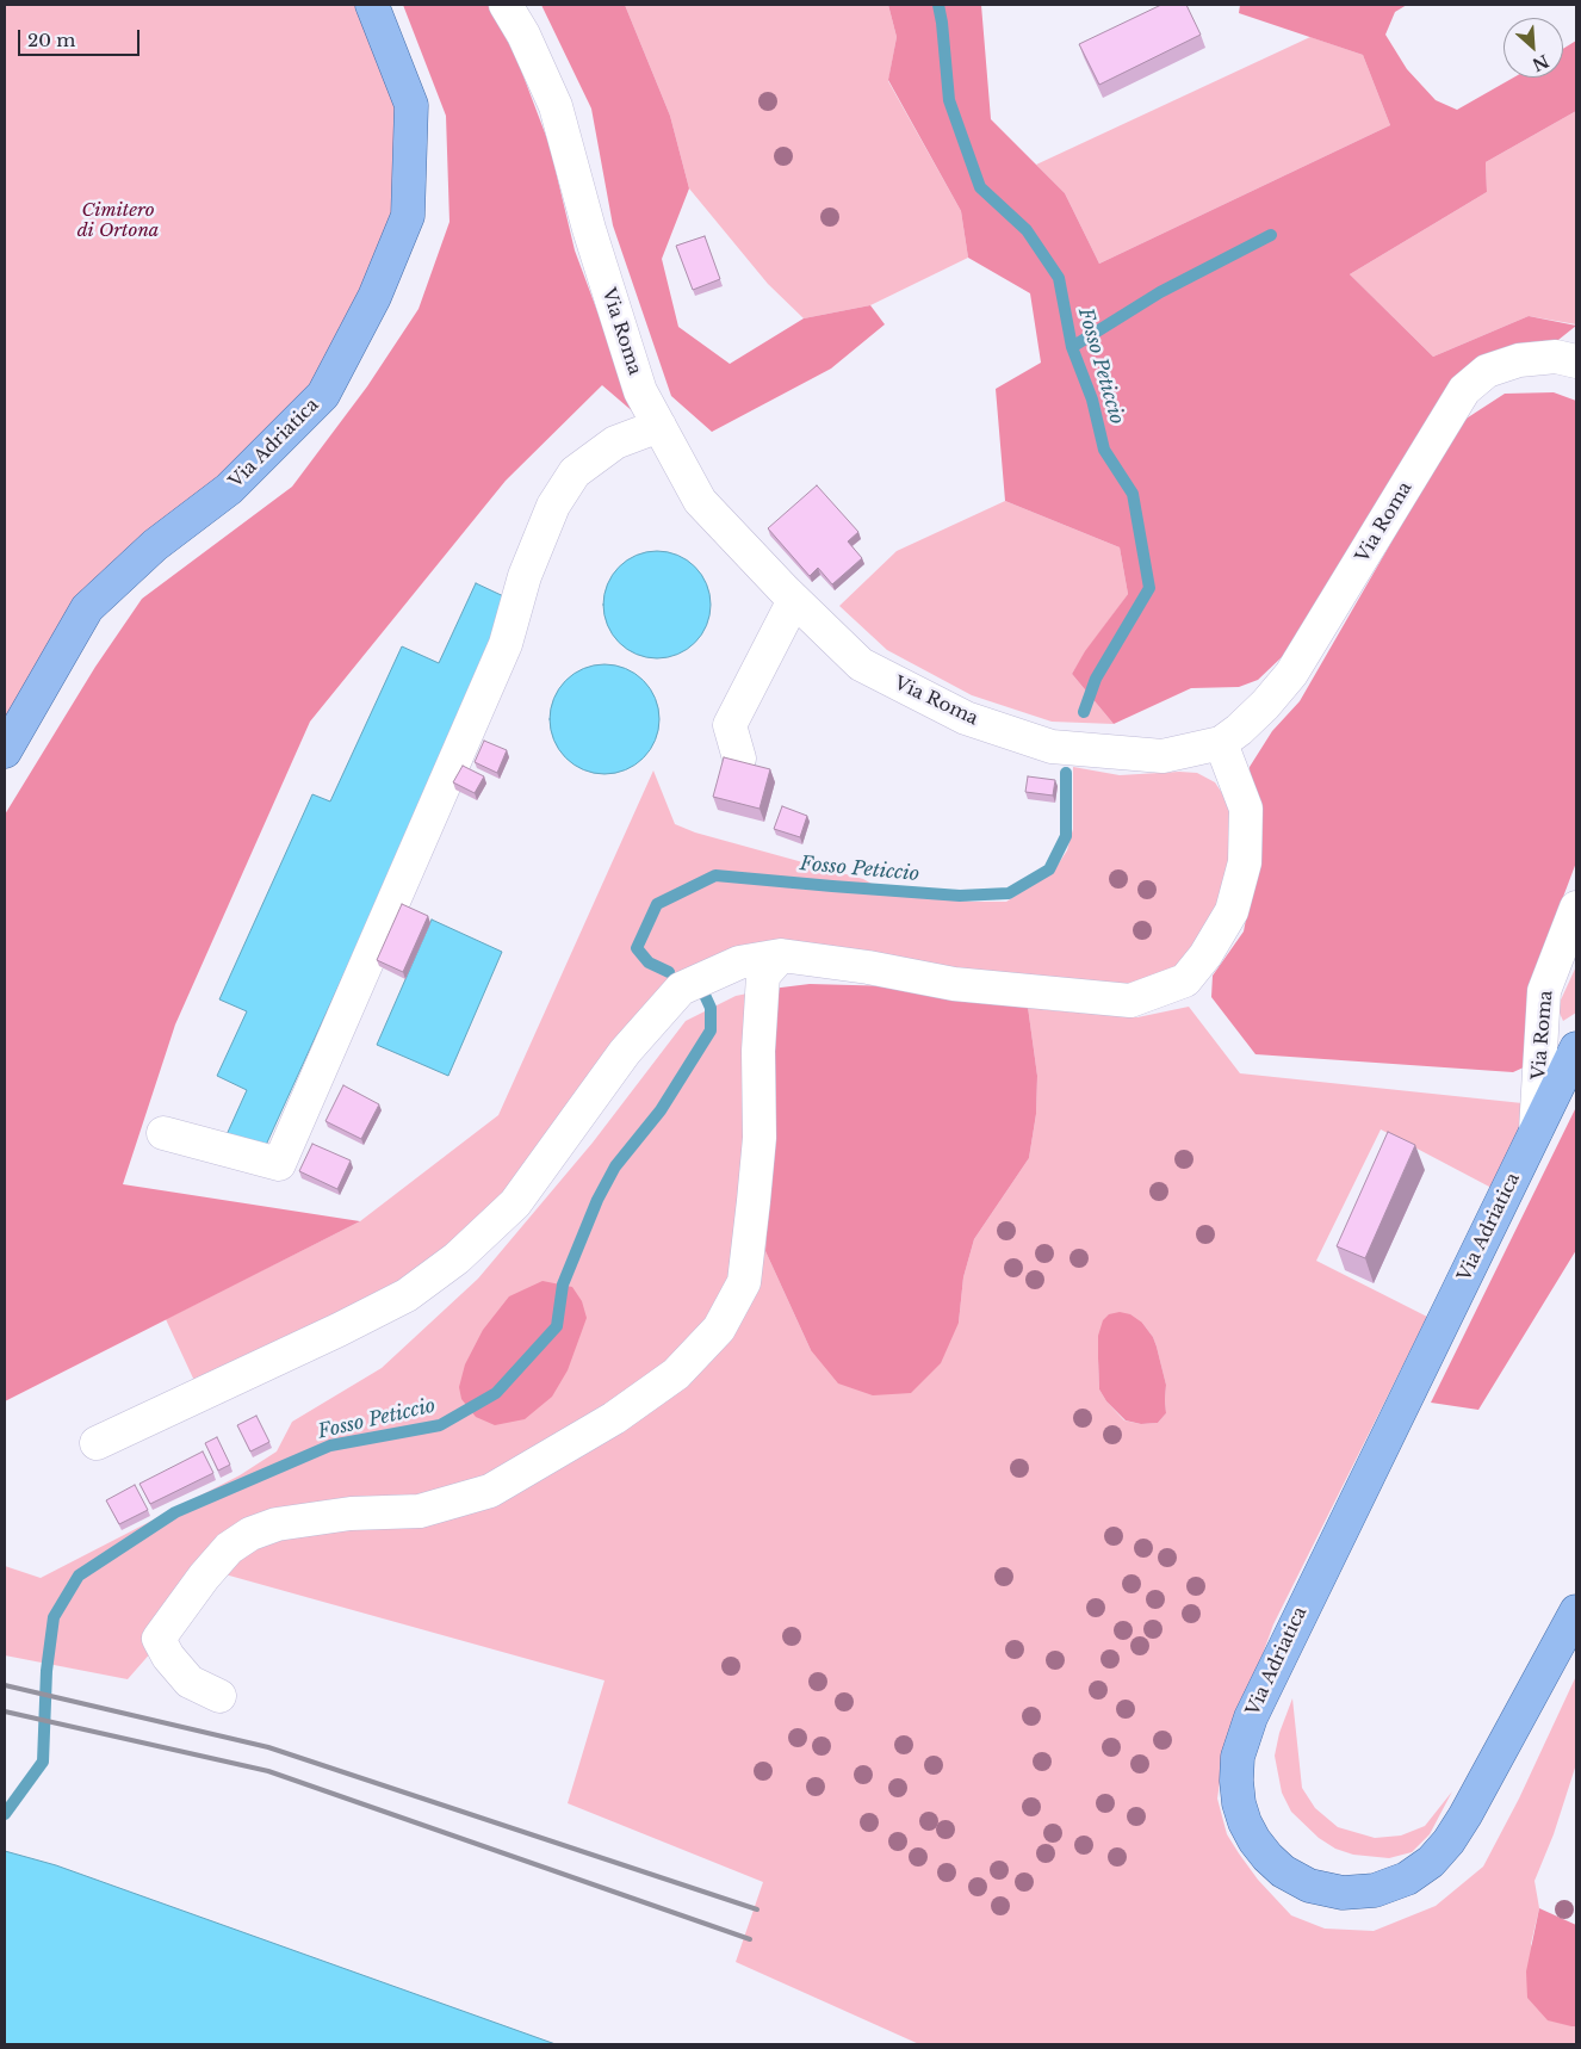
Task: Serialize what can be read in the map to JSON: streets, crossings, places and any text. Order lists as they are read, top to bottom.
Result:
{
  "streets": {
    "main road": ["Via Adriatica"],
    "street": ["Via Roma"]
  },
  "crossings": [
    ["Via Roma", "Via Adriatica"]
  ],
  "water": ["Fosso Peticcio"],
  "parks": ["Cimitero di Ortona"],
  "scale_bar": "20 m",
  "north": "bottom right"
}
